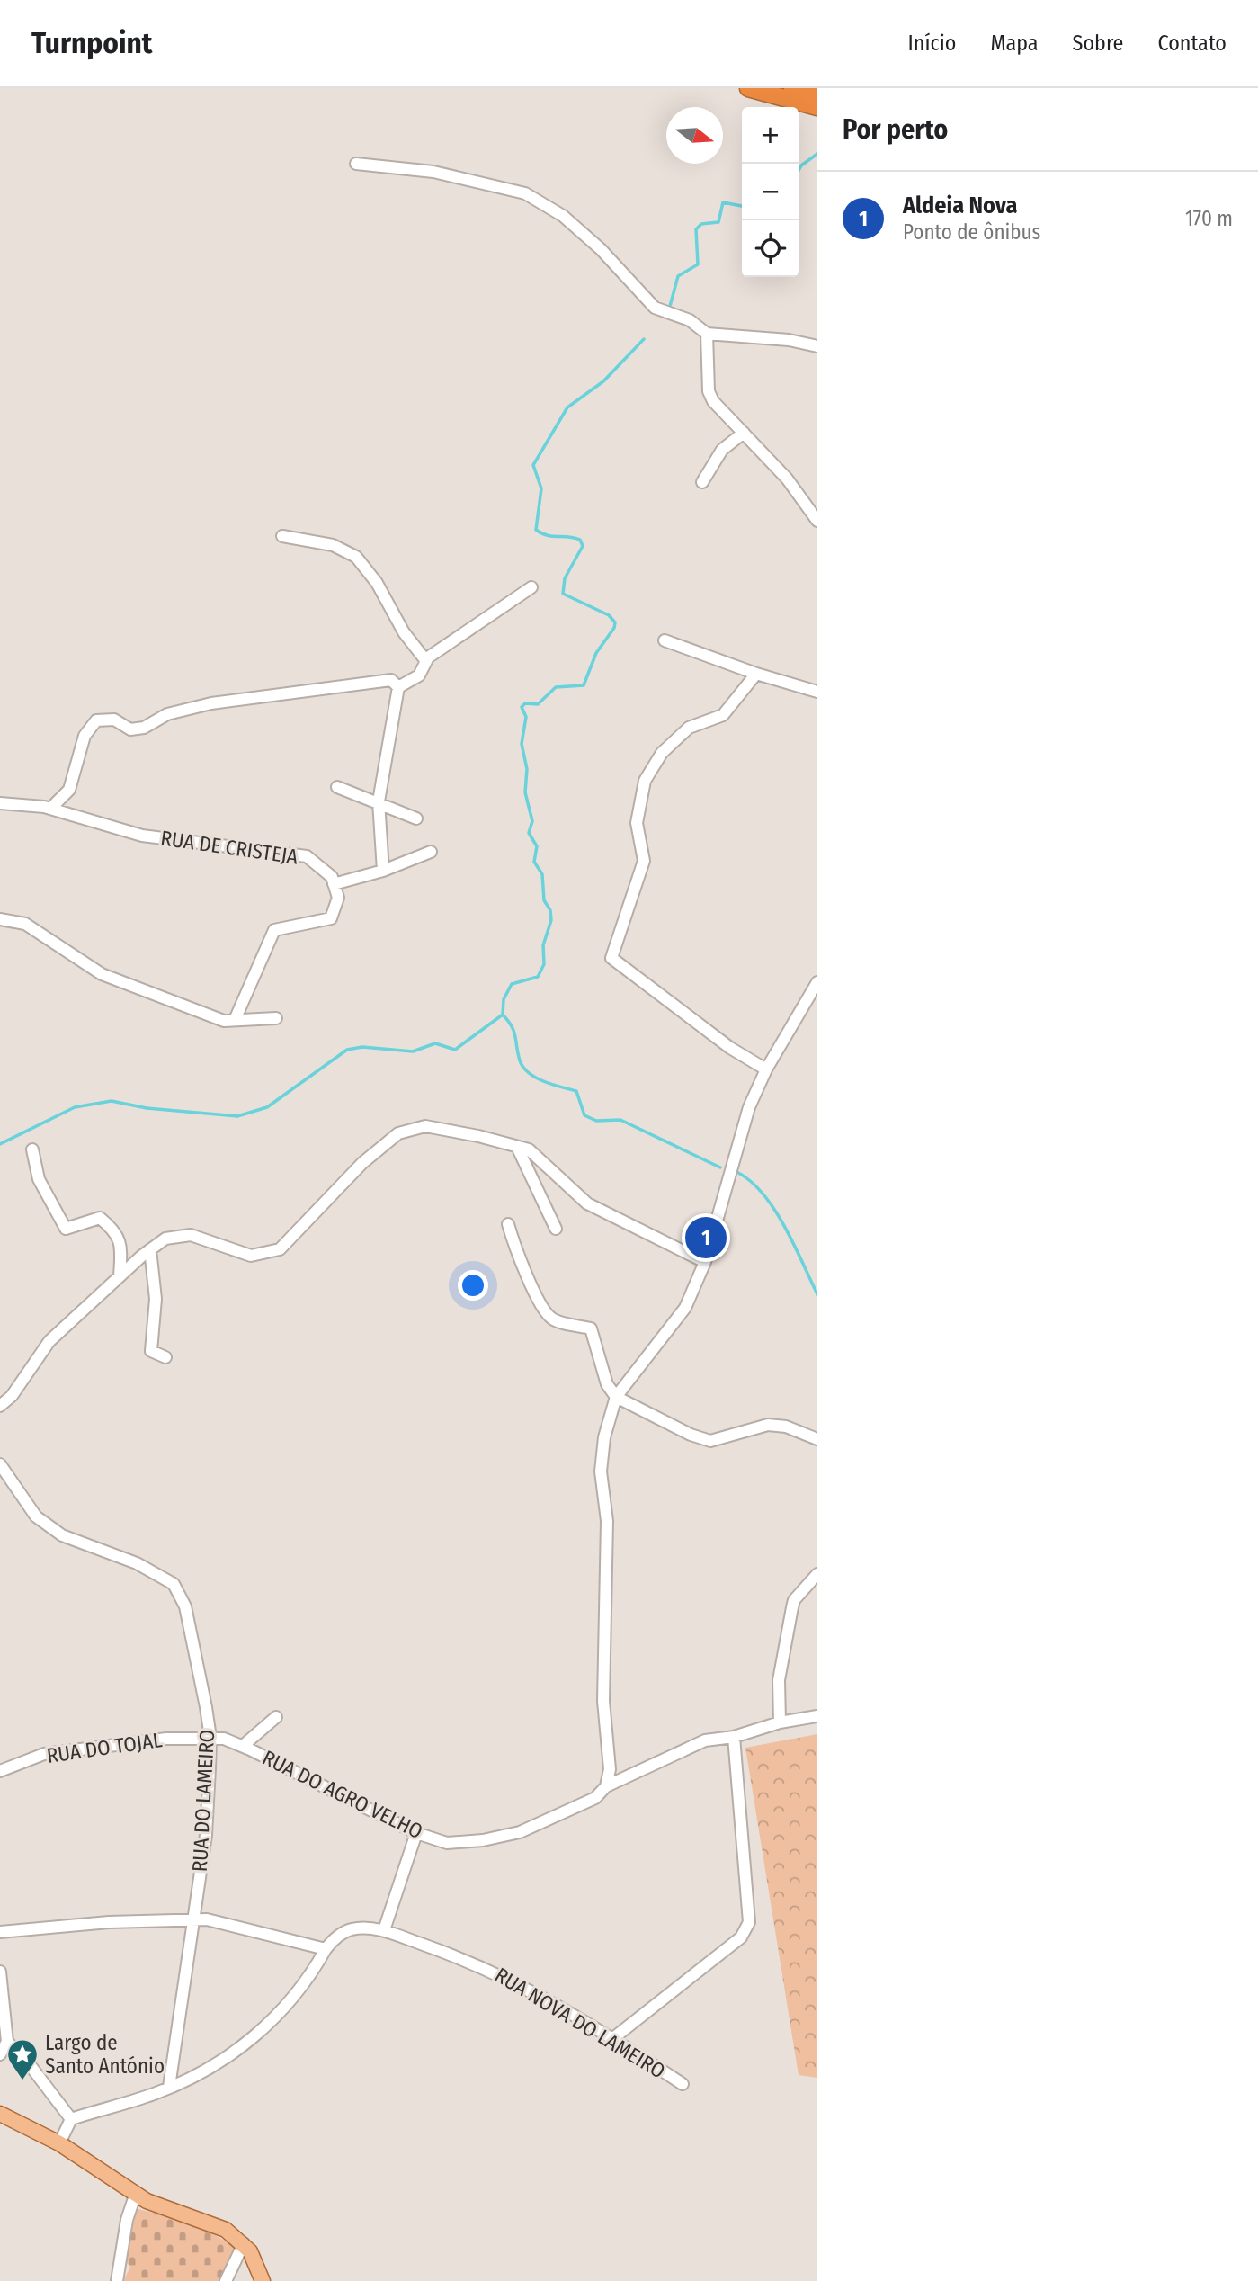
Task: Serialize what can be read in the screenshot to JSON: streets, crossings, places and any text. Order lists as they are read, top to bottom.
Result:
{
  "streets": {
    "street": [
      "RUA DE CRISTEJA",
      "RUA DO TOJAL",
      "RUA DO AGRO VELHO",
      "RUA DO LAMEIRO",
      "RUA NOVA DO LAMEIRO"
    ]
  },
  "crossings": [
    ["RUA DO TOJAL", "RUA DO AGRO VELHO"],
    ["RUA DO TOJAL", "RUA DO LAMEIRO"],
    ["RUA DO AGRO VELHO", "RUA DO LAMEIRO"]
  ],
  "places": {
    "place": ["Largo de Santo António"]
  },
  "north": "right",
  "page": {
    "header": "Turnpoint",
    "nav": [
      "Início",
      "Mapa",
      "Sobre",
      "Contato"
    ],
    "heading": "Por perto",
    "map_buttons": ["+", "−"],
    "list": [
      {
        "mark": "1",
        "name": "Aldeia Nova",
        "note": "Ponto de ônibus",
        "value": "170 m"
      }
    ],
    "pins": "1"
  }
}
